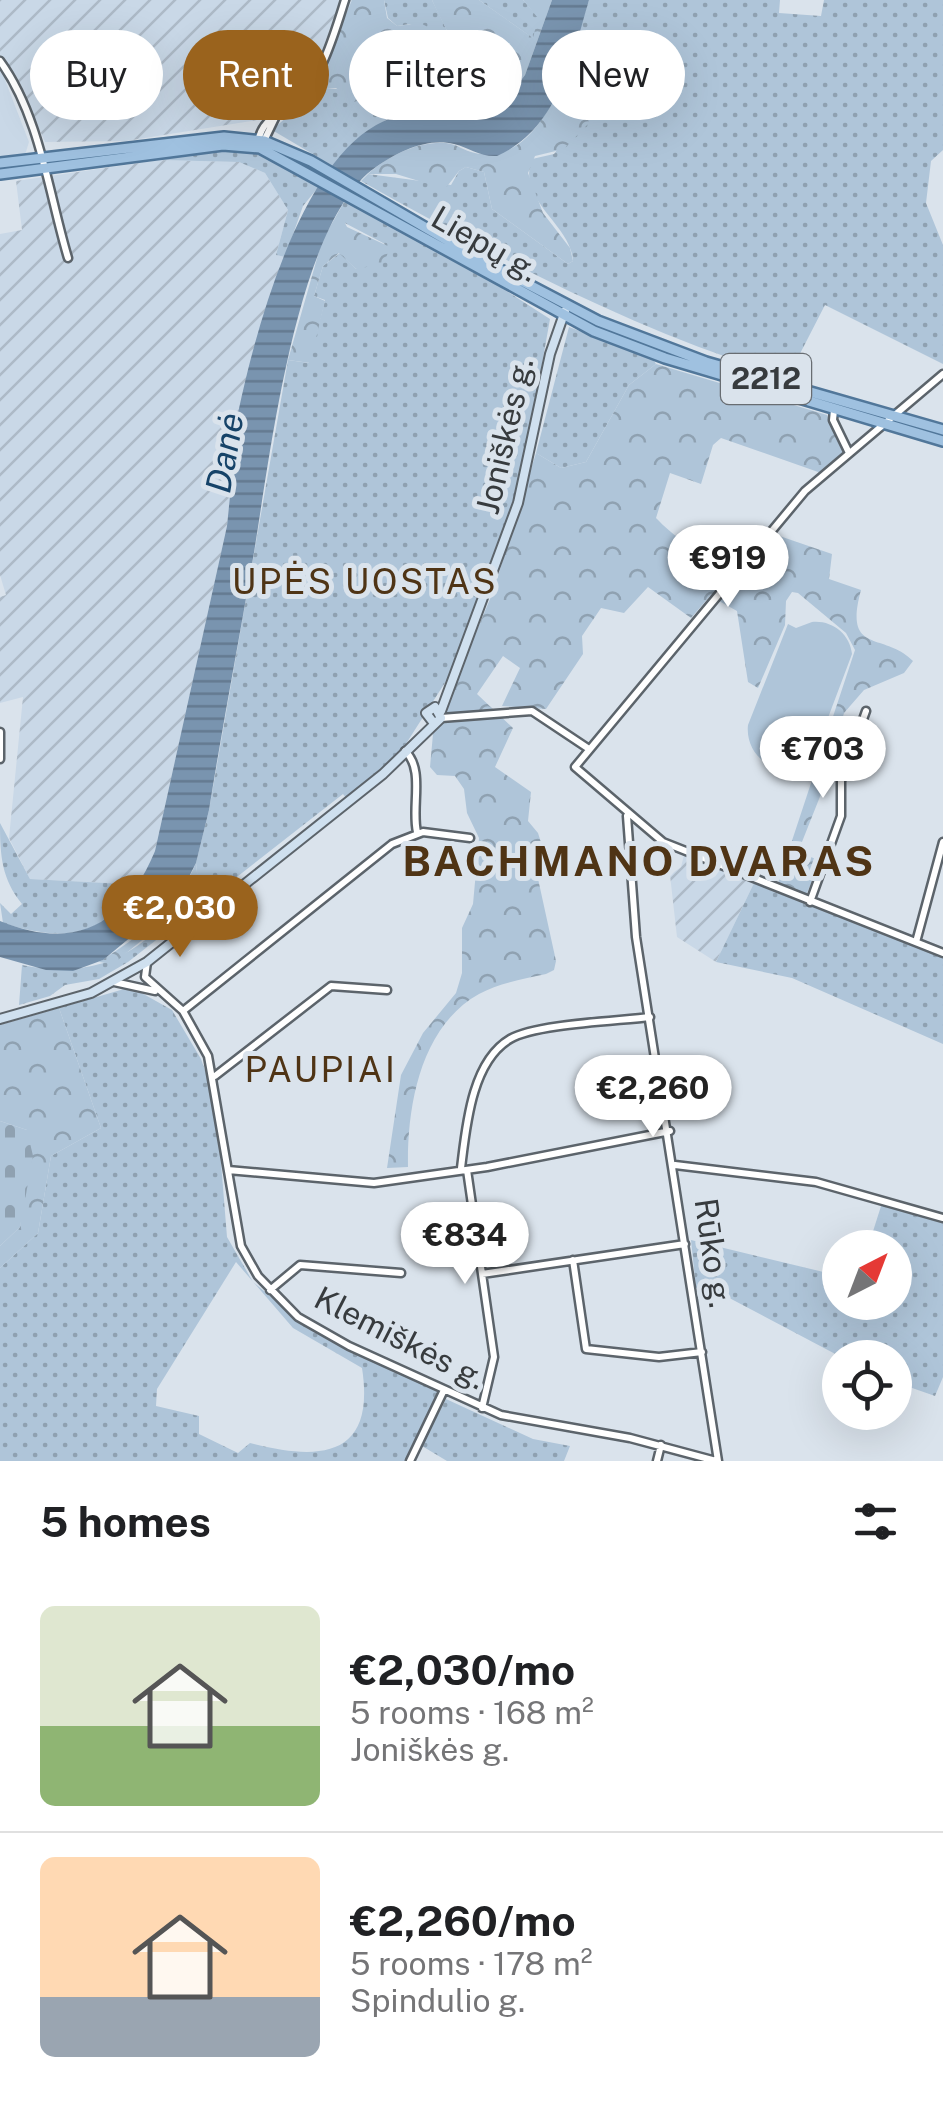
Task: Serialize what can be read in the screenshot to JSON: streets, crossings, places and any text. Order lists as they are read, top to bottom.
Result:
{
  "streets": {
    "main road": ["Liepų g.", "2212", "Joniškės g."],
    "street": ["Rūko g.", "Klemiškės g."]
  },
  "crossings": [
    ["Liepų g.", "Joniškės g."],
    ["Joniškės g.", "Klemiškės g."],
    ["Rūko g.", "Klemiškės g."]
  ],
  "districts": ["UPĖS UOSTAS", "BACHMANO DVARAS", "PAUPIAI"],
  "water": ["Danė"],
  "north": "top right",
  "page": {
    "chip": [
      "Buy",
      "Rent",
      "Filters",
      "New"
    ],
    "price": [
      "€919",
      "€703",
      "€2,030",
      "€2,260",
      "€834"
    ],
    "heading": "5 homes",
    "list": [
      {
        "name": "€2,030/mo",
        "note": "5 rooms · 168 m² · Joniškės g."
      },
      {
        "name": "€2,260/mo",
        "note": "5 rooms · 178 m² · Spindulio g."
      }
    ]
  }
}
